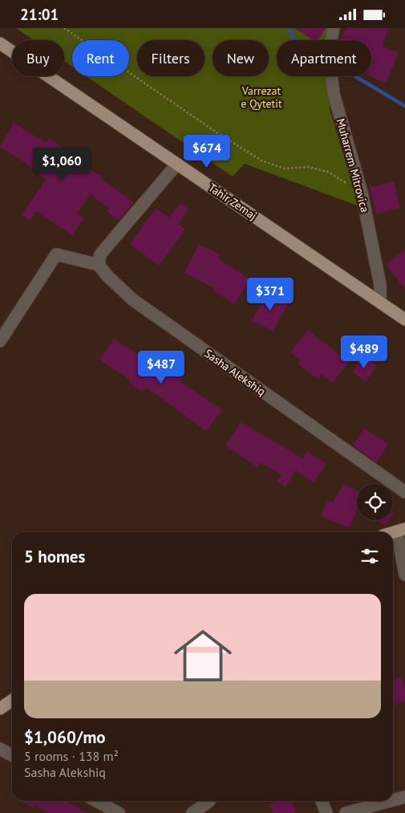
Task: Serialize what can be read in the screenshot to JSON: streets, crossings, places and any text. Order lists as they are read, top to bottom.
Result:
{
  "streets": {
    "main road": ["Tahir Zemaj"],
    "street": ["Muharrem Mitrovica", "Sasha Alekshiq"]
  },
  "crossings": [
    ["Muharrem Mitrovica", "Tahir Zemaj"]
  ],
  "parks": ["Varrezat e Qytetit"],
  "page": {
    "status": "21:01",
    "chip": [
      "Buy",
      "Rent",
      "Filters",
      "New",
      "Apartment"
    ],
    "price": [
      "$674",
      "$1,060",
      "$371",
      "$489",
      "$487"
    ],
    "heading": "5 homes",
    "list": [
      {
        "name": "$1,060/mo",
        "note": "5 rooms · 138 m² · Sasha Alekshiq"
      }
    ]
  }
}
